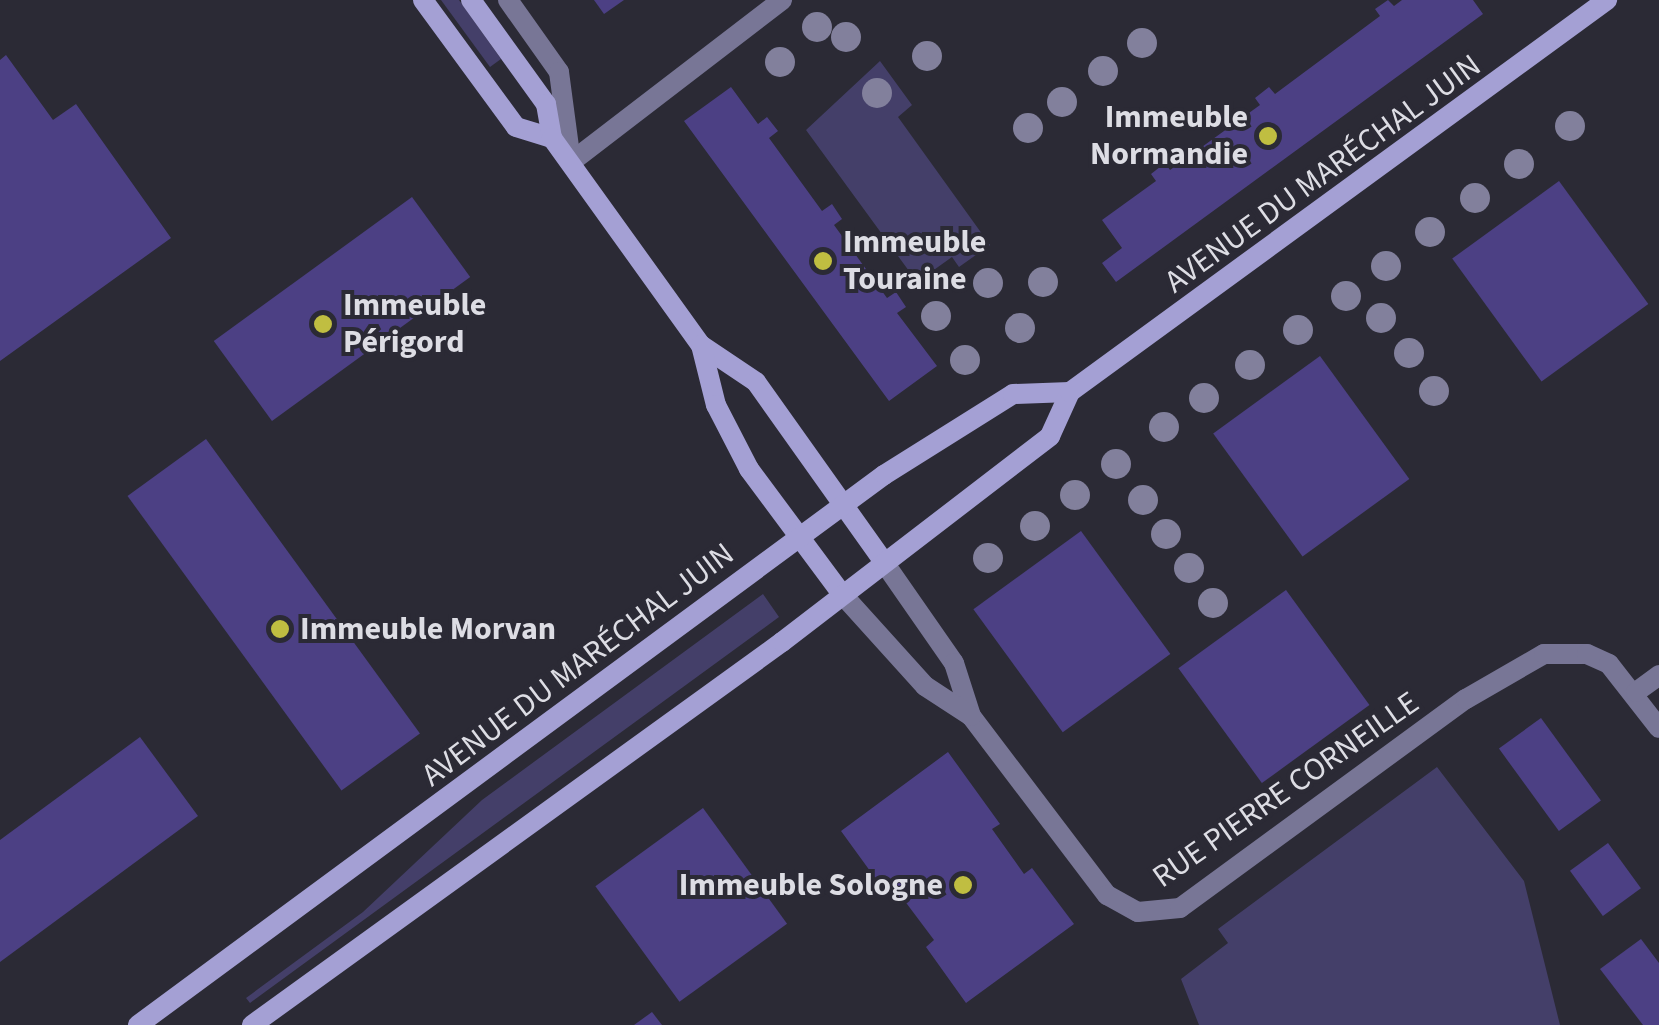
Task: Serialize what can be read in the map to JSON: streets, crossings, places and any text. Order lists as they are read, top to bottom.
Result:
{
  "streets": {
    "street": ["AVENUE DU MARÉCHAL JUIN", "RUE PIERRE CORNEILLE"]
  },
  "crossings": [
    ["AVENUE DU MARÉCHAL JUIN", "RUE PIERRE CORNEILLE"]
  ],
  "places": [
    "Immeuble Normandie",
    "Immeuble Touraine",
    "Immeuble Périgord",
    "Immeuble Morvan",
    "Immeuble Sologne"
  ]
}
